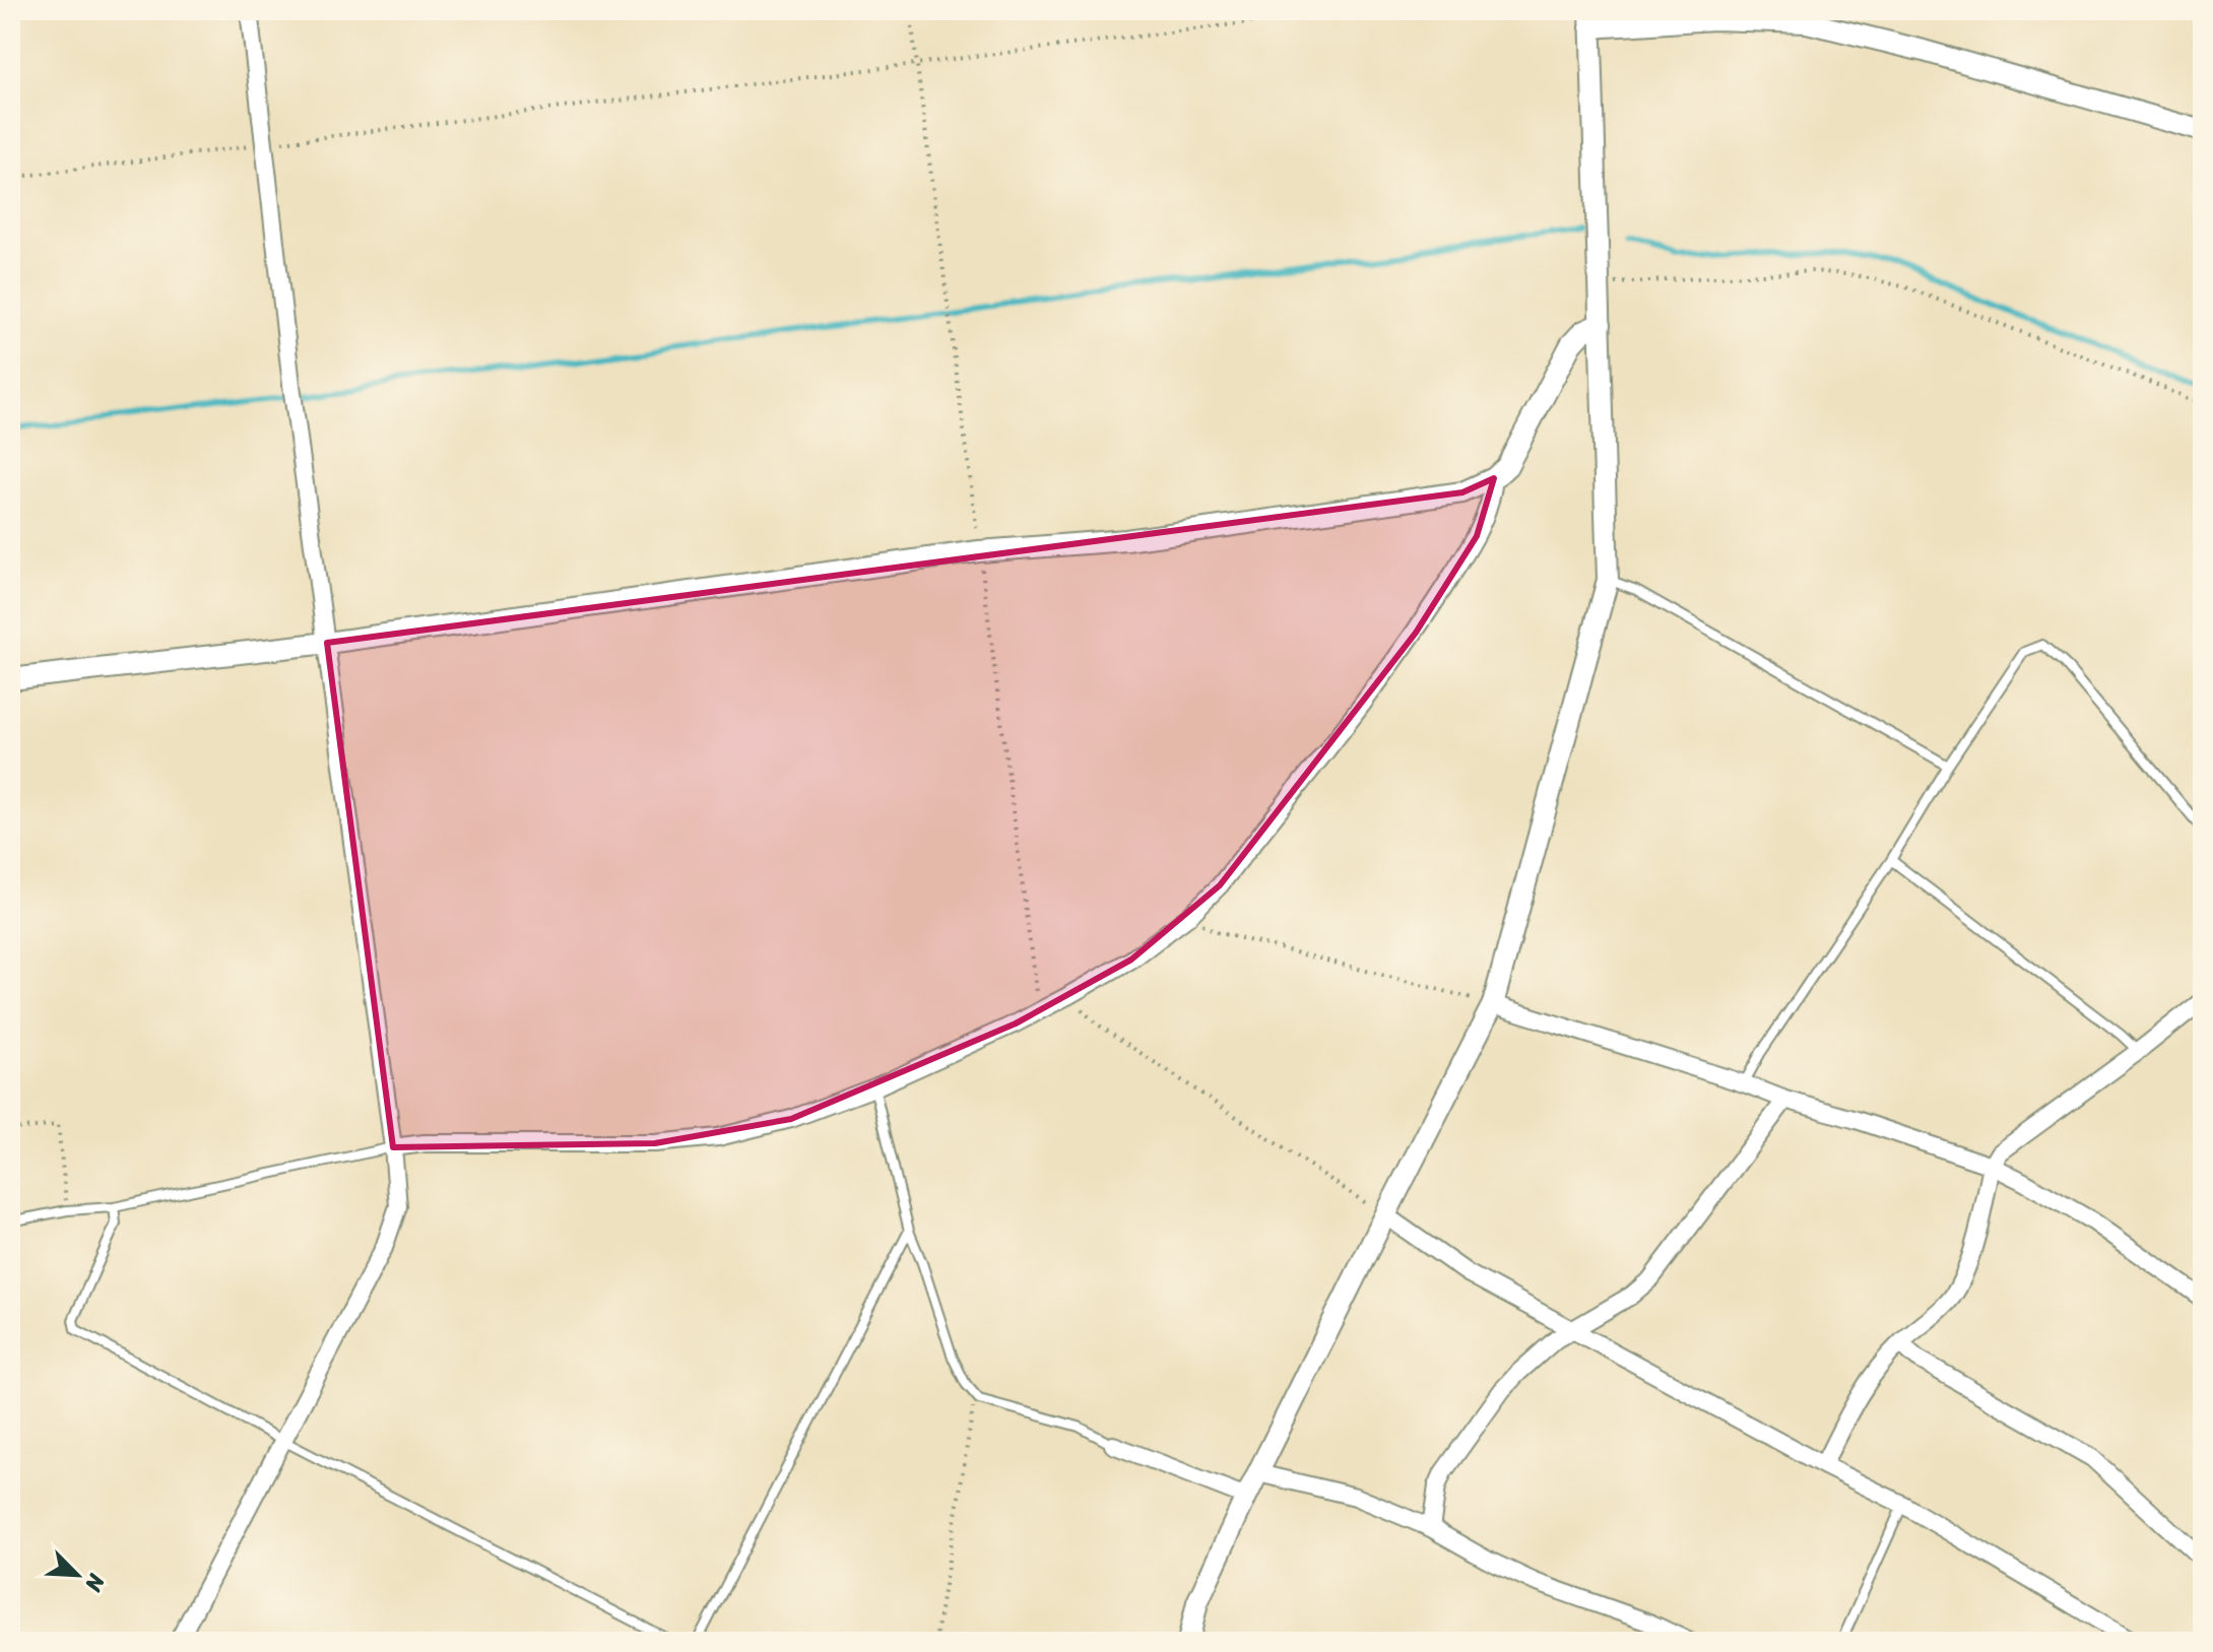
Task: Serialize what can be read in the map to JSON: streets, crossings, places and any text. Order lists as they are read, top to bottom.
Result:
{
  "north": "bottom right"
}
